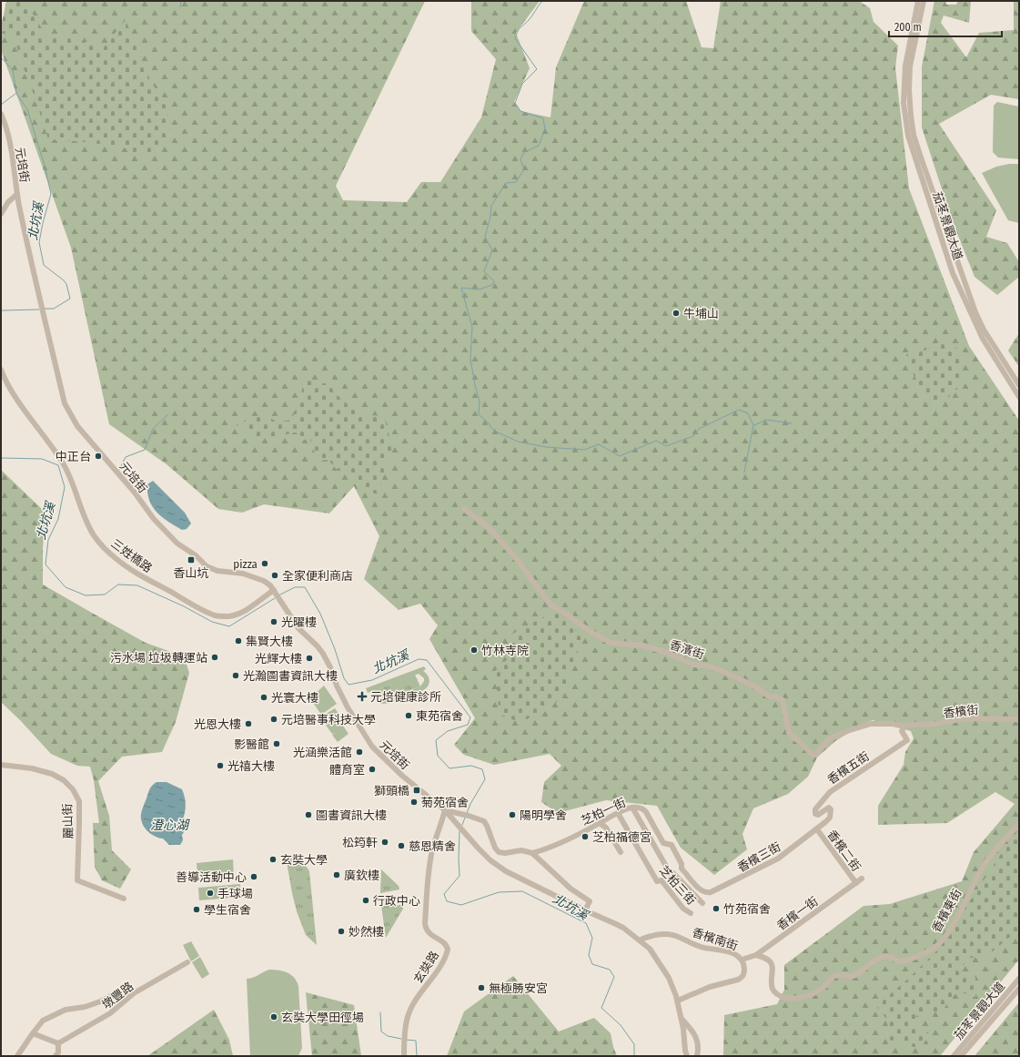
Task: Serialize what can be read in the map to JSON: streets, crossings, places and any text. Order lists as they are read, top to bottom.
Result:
{
  "streets": {
    "street": [
      "元培街",
      "茄苳景觀大道",
      "三姓橋路",
      "香濱街",
      "香檳街",
      "香檳五街",
      "芝柏一街",
      "麗山街",
      "香檳二街",
      "香檳三街",
      "芝柏三街",
      "香檳東街",
      "香檳一街",
      "香檳南街",
      "玄奘路",
      "墩豐路"
    ]
  },
  "crossings": [
    ["元培街", "三姓橋路"],
    ["元培街", "芝柏一街"],
    ["元培街", "玄奘路"],
    ["香濱街", "香檳街"],
    ["香濱街", "香檳五街"],
    ["香檳街", "香檳五街"],
    ["香檳五街", "香檳二街"],
    ["香檳五街", "香檳三街"],
    ["芝柏一街", "香檳三街"],
    ["芝柏一街", "芝柏三街"],
    ["香檳二街", "香檳三街"],
    ["香檳二街", "香檳一街"],
    ["香檳東街", "香檳一街"],
    ["香檳一街", "香檳南街"]
  ],
  "water": ["北坑溪", "澄心湖"],
  "places": {
    "other": [
      "牛埔山",
      "中正台",
      "pizza",
      "全家便利商店",
      "光曜樓",
      "集賢大樓",
      "竹林寺院",
      "污水場 垃圾轉運站",
      "光輝大樓",
      "光瀚圖書資訊大樓",
      "光寰大樓",
      "東苑宿舍",
      "元培醫事科技大學",
      "光恩大樓",
      "影醫館",
      "光涵樂活館",
      "光禧大樓",
      "體育室",
      "菊苑宿舍",
      "圖書資訊大樓",
      "陽明學舍",
      "芝柏福德宮",
      "松筠軒",
      "慈恩精舍",
      "玄奘大學",
      "廣欽樓",
      "善導活動中心",
      "手球場",
      "行政中心",
      "竹苑宿舍",
      "學生宿舍",
      "妙然樓",
      "無極勝安宮",
      "玄奘大學田徑場"
    ],
    "transit": ["香山坑", "獅頭橋"],
    "health": ["元培健康診所"]
  },
  "scale_bar": "200 m"
}
